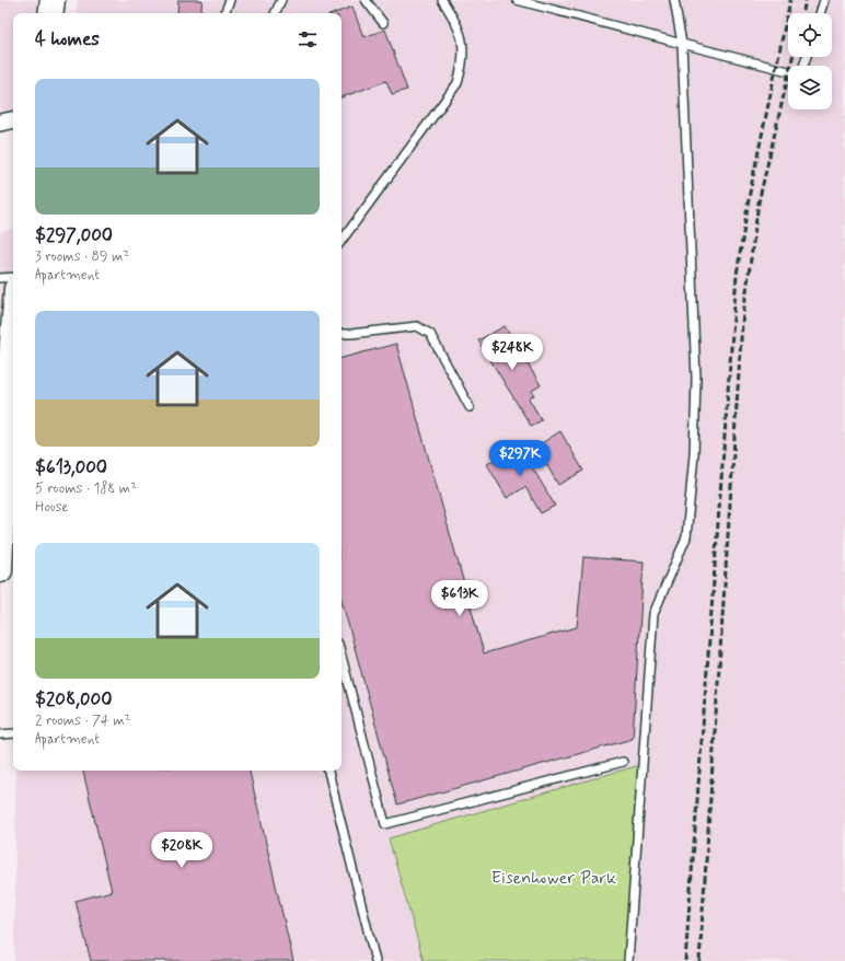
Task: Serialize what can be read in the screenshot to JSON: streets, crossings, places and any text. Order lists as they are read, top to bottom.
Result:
{
  "parks": ["Eisenhower Park"],
  "page": {
    "heading": "4 homes",
    "list": [
      {
        "name": "$297,000",
        "note": "3 rooms · 89 m² · Apartment"
      },
      {
        "name": "$613,000",
        "note": "5 rooms · 188 m² · House"
      },
      {
        "name": "$208,000",
        "note": "2 rooms · 74 m² · Apartment"
      }
    ],
    "price": [
      "$248K",
      "$297K",
      "$613K",
      "$208K"
    ]
  }
}
